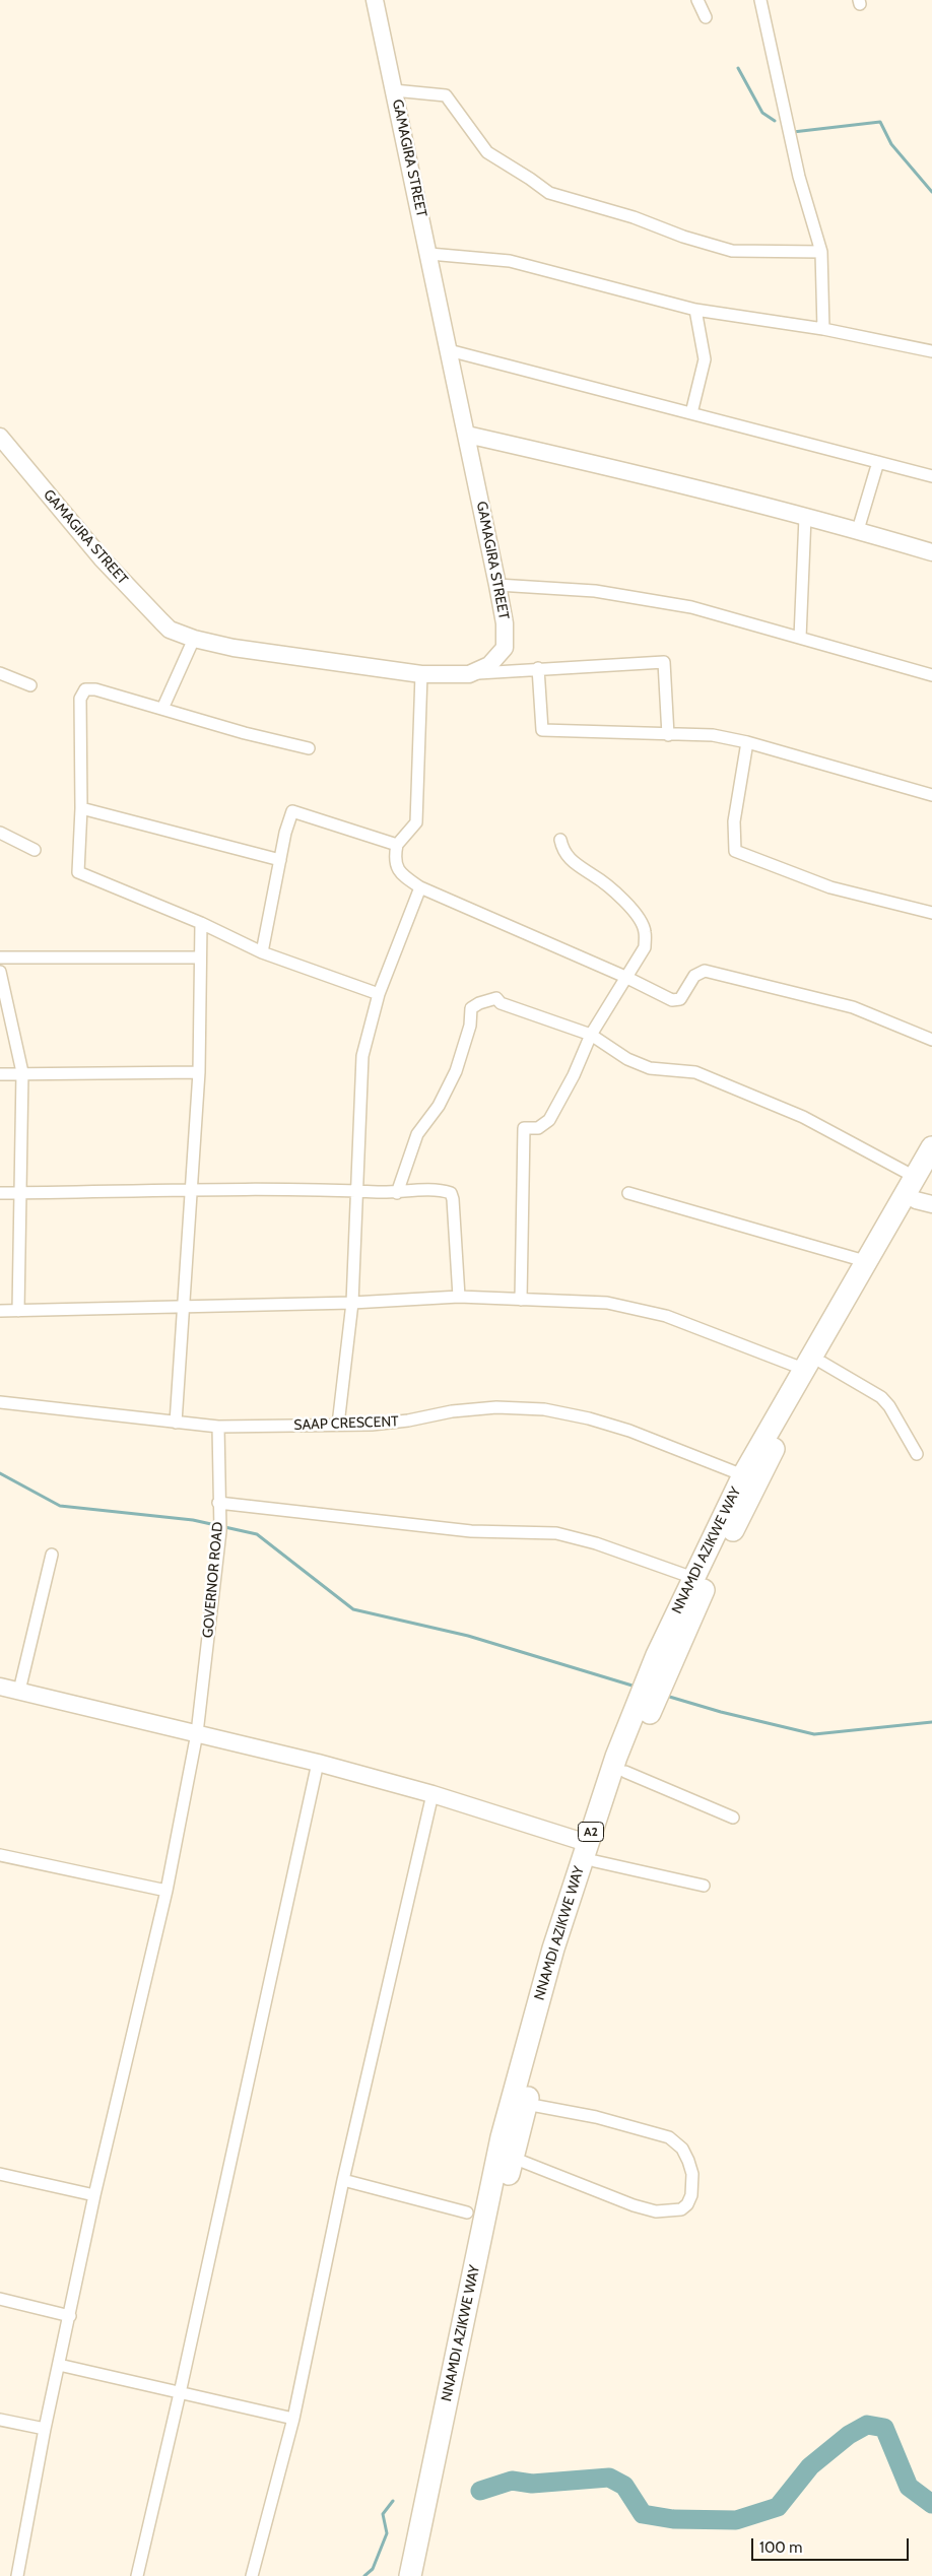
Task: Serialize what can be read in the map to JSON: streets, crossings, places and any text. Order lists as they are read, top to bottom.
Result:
{
  "streets": {
    "highway": ["NNAMDI AZIKWE WAY", "A2"],
    "street": ["GAMAGIRA STREET", "SAAP CRESCENT", "GOVERNOR ROAD"]
  },
  "crossings": [
    ["SAAP CRESCENT", "NNAMDI AZIKWE WAY"],
    ["SAAP CRESCENT", "GOVERNOR ROAD"]
  ],
  "scale_bar": "100 m"
}
